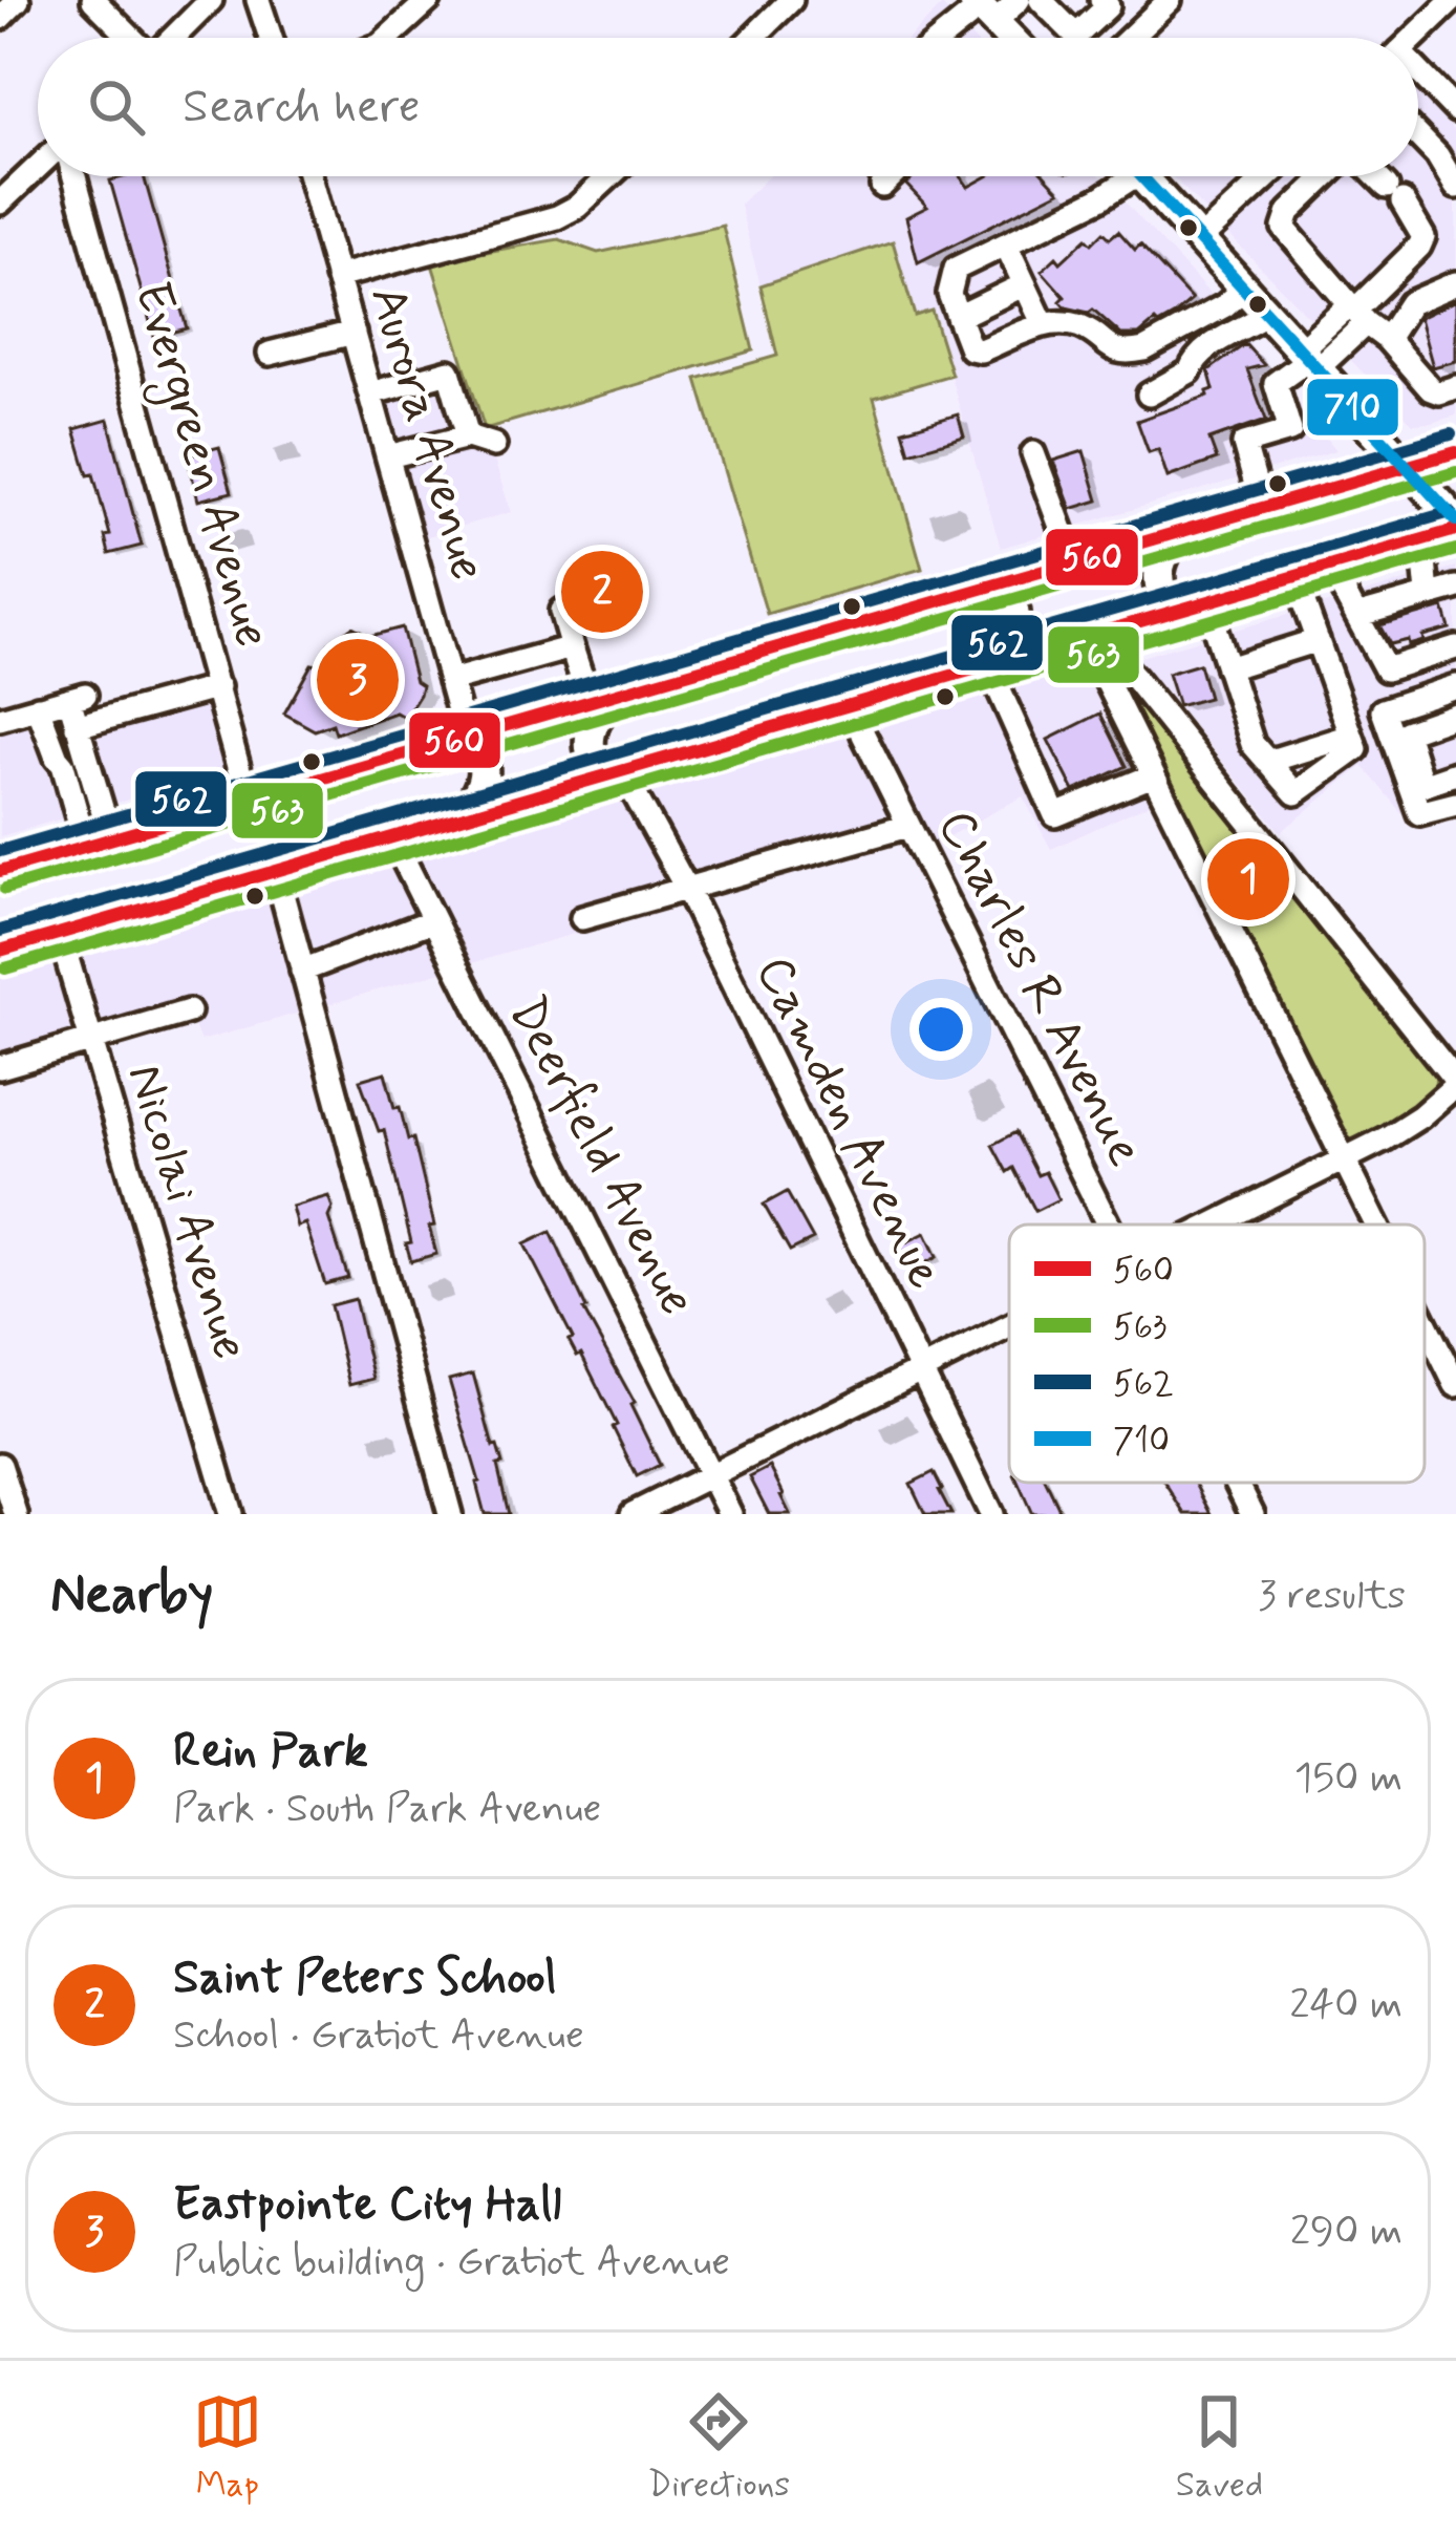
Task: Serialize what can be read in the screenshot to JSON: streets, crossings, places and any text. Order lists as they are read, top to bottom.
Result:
{
  "streets": {
    "street": [
      "Aurora Avenue",
      "Evergreen Avenue",
      "Charles R Avenue",
      "Camden Avenue",
      "Deerfield Avenue",
      "Nicolai Avenue"
    ]
  },
  "lines": [
    "transit line 710",
    "transit line 562",
    "transit line 560",
    "transit line 563"
  ],
  "legend": [
    "560",
    "563",
    "562",
    "710"
  ],
  "page": {
    "search": "Search here",
    "pins": ["2", "3", "1"],
    "heading": ["Nearby", "3 results"],
    "list": [
      {
        "mark": "1",
        "name": "Rein Park",
        "note": "Park · South Park Avenue",
        "value": "150 m"
      },
      {
        "mark": "2",
        "name": "Saint Peters School",
        "note": "School · Gratiot Avenue",
        "value": "240 m"
      },
      {
        "mark": "3",
        "name": "Eastpointe City Hall",
        "note": "Public building · Gratiot Avenue",
        "value": "290 m"
      }
    ],
    "nav": ["Map", "Directions", "Saved"]
  }
}
